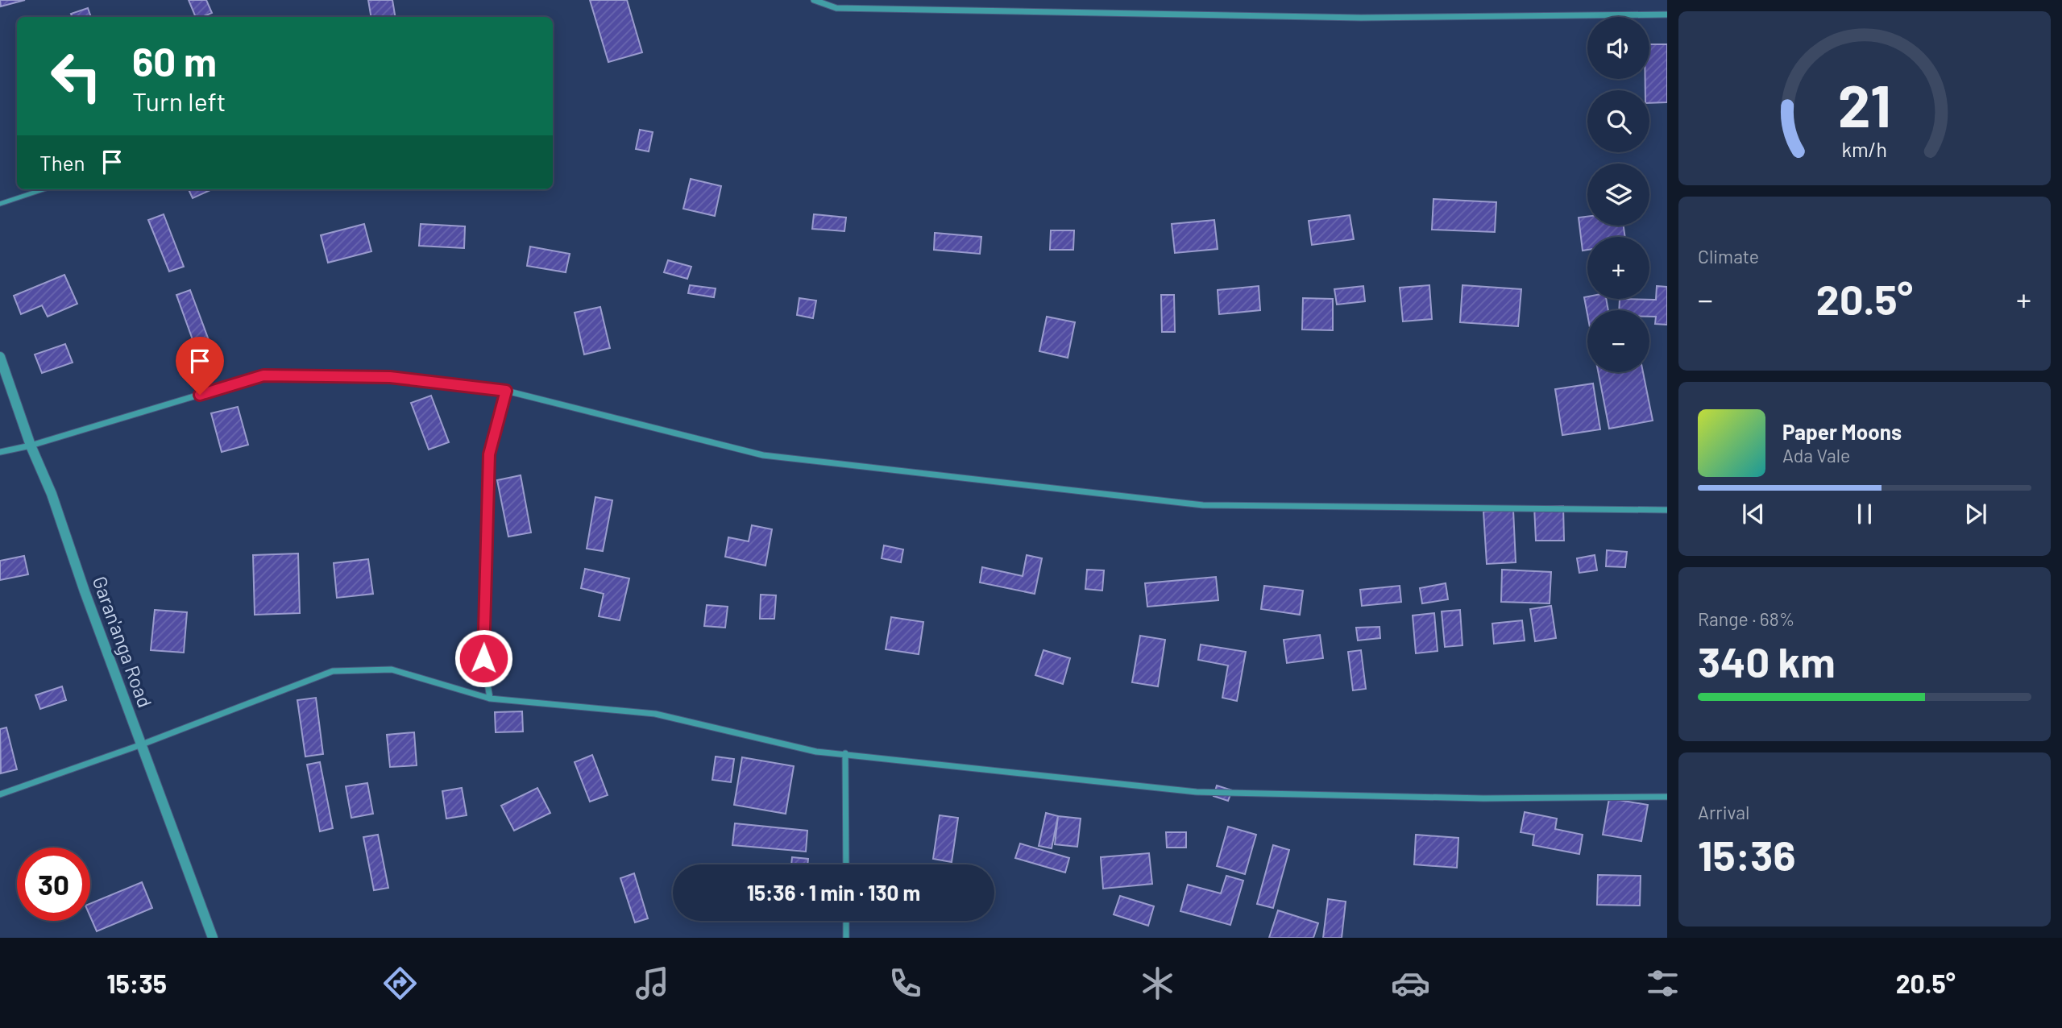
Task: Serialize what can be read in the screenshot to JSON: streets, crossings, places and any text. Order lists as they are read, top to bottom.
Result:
{
  "streets": {
    "street": ["Garan'anga Road"]
  },
  "page": {
    "map_buttons": ["+", "−"],
    "turn": ["60 m", "Turn left"],
    "then": "Then",
    "tile": [
      "Climate",
      ["Range · 68%", "340 km"],
      ["Arrival", "15:36"]
    ],
    "heat": ["−", "20.5°", "+"],
    "song": ["Paper Moons", "Ada Vale"],
    "limit": "30",
    "trip": "15:36 · 1 min · 130 m",
    "tabs": ["15:35", "20.5°"],
    "gauge": ["21", "km/h"]
  }
}
